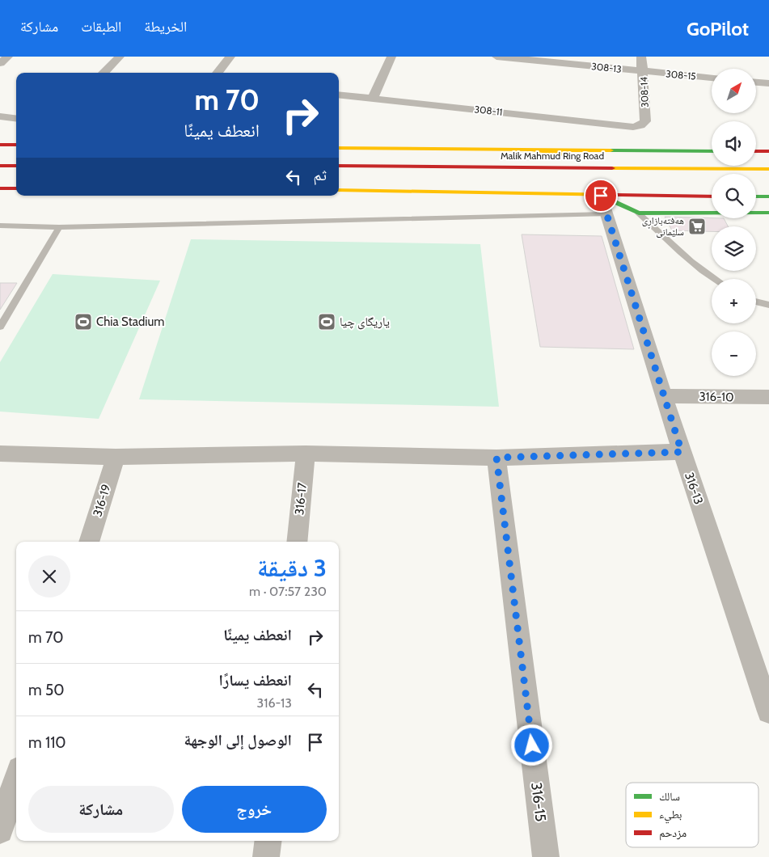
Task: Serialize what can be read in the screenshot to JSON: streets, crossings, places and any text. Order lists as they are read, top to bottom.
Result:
{
  "streets": {
    "main road": ["Malik Mahmud Ring Road"],
    "street": [
      "308-13",
      "308-15",
      "308-14",
      "308-11",
      "316-10",
      "316-13",
      "316-17",
      "316-19",
      "316-15"
    ]
  },
  "crossings": [
    ["308-13", "308-15"],
    ["308-13", "308-14"],
    ["308-15", "308-14"],
    ["308-14", "308-11"],
    ["316-10", "316-13"]
  ],
  "places": {
    "supermarket": ["هەفتەبازاڕی سلێمانی"],
    "sports": ["Chia Stadium", "یاریگای چیا"]
  },
  "legend": ["سالك", "بطيء", "مزدحم"],
  "north": "top right",
  "page": {
    "header": "GoPilot",
    "nav": ["الخريطة", "الطبقات", "مشاركة"],
    "map_buttons": ["+", "−"],
    "turn": ["70 m", "انعطف يمينًا"],
    "then": "ثم",
    "heading": ["3 دقيقة", "230 m · 07:57"],
    "list": [
      {
        "name": "انعطف يمينًا",
        "value": "70 m"
      },
      {
        "name": "انعطف يسارًا",
        "note": "316-13",
        "value": "50 m"
      },
      {
        "name": "الوصول إلى الوجهة",
        "value": "110 m"
      }
    ],
    "buttons": ["خروج", "مشاركة"]
  }
}
